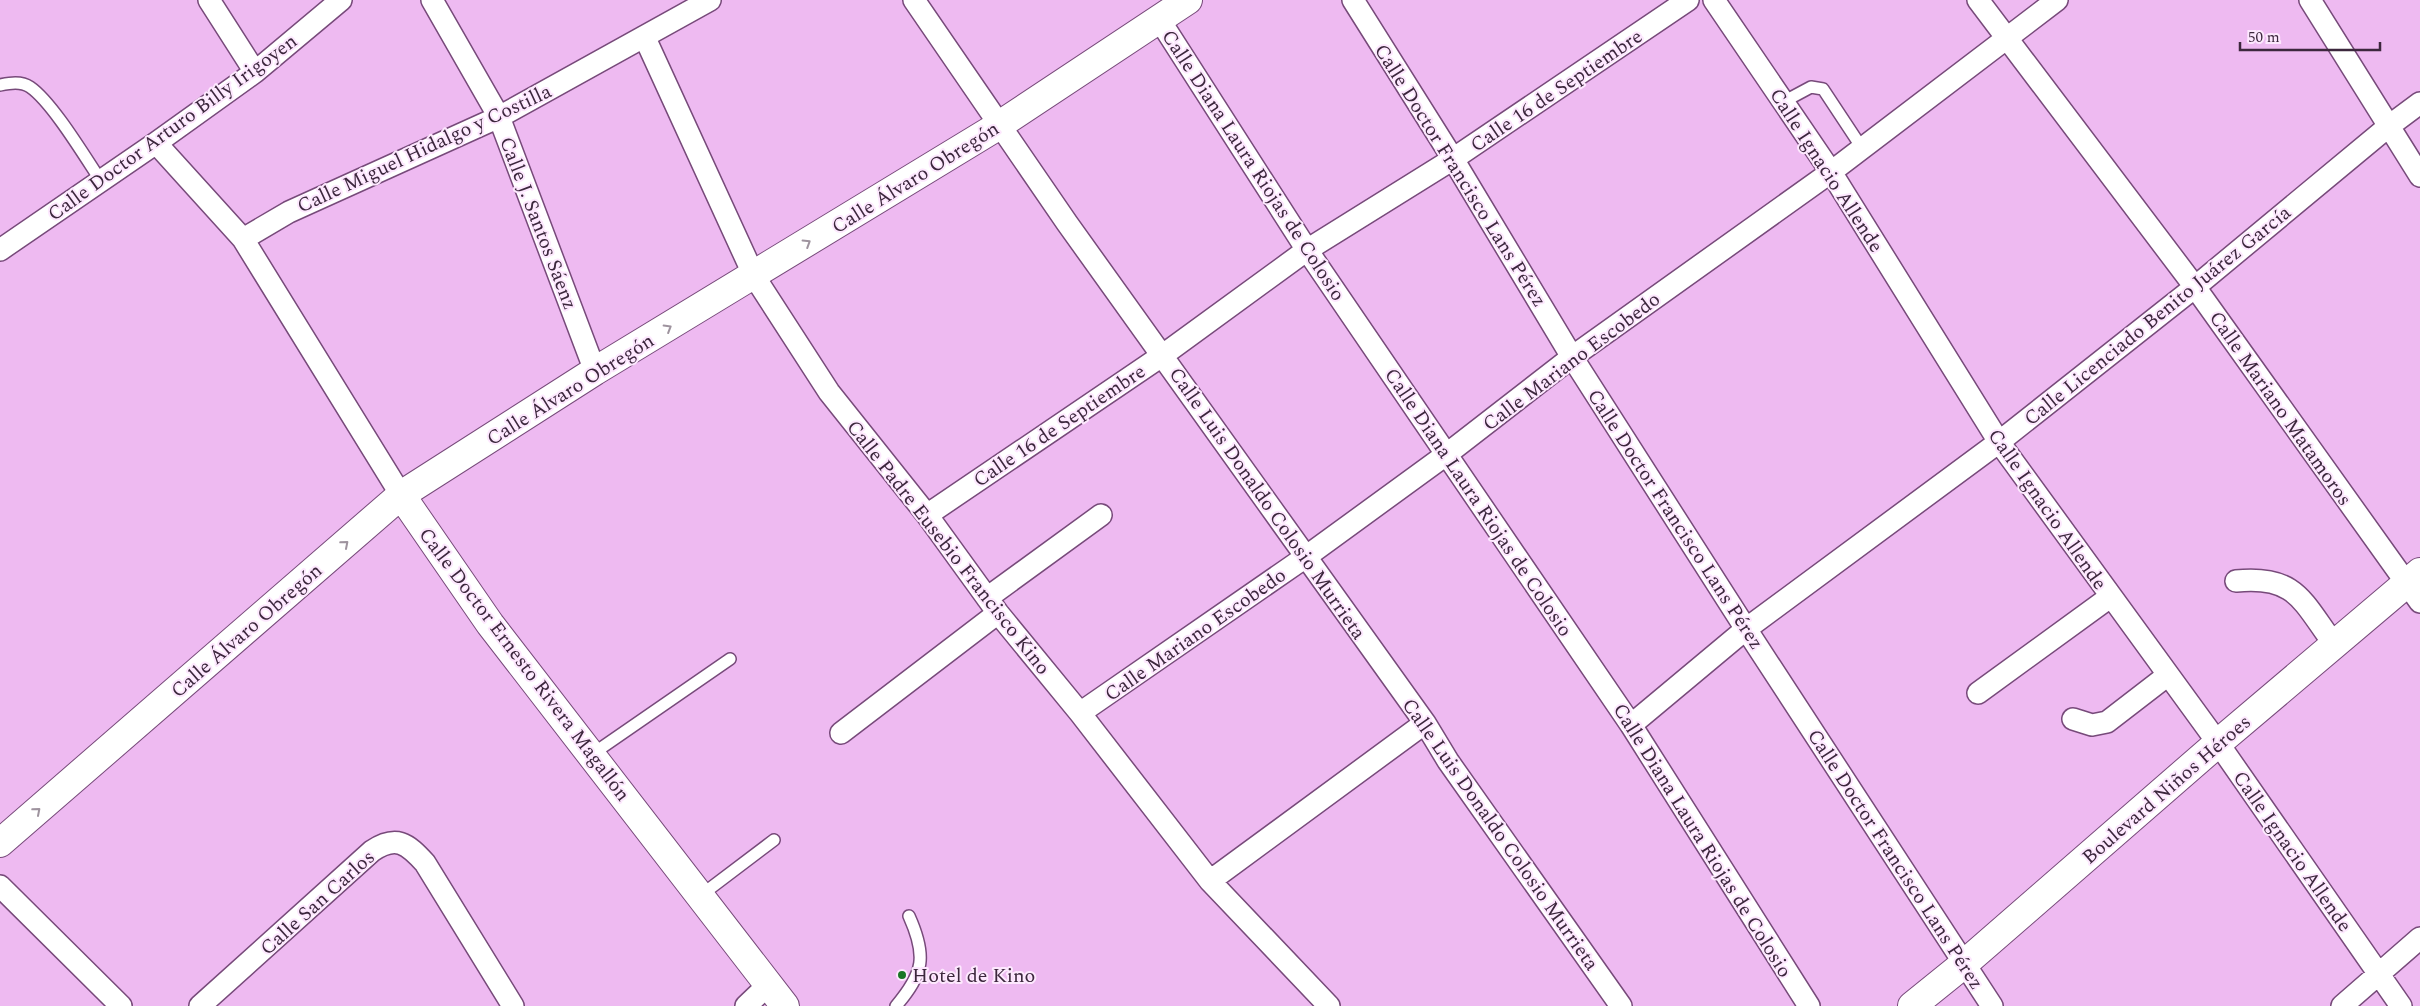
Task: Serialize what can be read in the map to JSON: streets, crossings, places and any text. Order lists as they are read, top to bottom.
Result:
{
  "streets": {
    "street": [
      "Calle 16 de Septiembre",
      "Calle Doctor Arturo Billy Irigoyen",
      "Calle Miguel Hidalgo y Costilla",
      "Calle Diana Laura Riojas de Colosio",
      "Calle Ignacio Allende",
      "Calle Doctor Francisco Lans Pérez",
      "Calle Álvaro Obregón",
      "Calle J. Santos Sáenz",
      "Calle Licenciado Benito Juárez García",
      "Calle Mariano Escobedo",
      "Calle Mariano Matamoros",
      "Calle Luis Donaldo Colosio Murrieta",
      "Calle Padre Eusebio Francisco Kino",
      "Calle Doctor Ernesto Rivera Magallón",
      "Boulevard Niños Héroes",
      "Calle San Carlos"
    ]
  },
  "crossings": [
    ["Calle 16 de Septiembre", "Calle Diana Laura Riojas de Colosio"],
    ["Calle 16 de Septiembre", "Calle Doctor Francisco Lans Pérez"],
    ["Calle 16 de Septiembre", "Calle Luis Donaldo Colosio Murrieta"],
    ["Calle 16 de Septiembre", "Calle Padre Eusebio Francisco Kino"],
    ["Calle Doctor Arturo Billy Irigoyen", "Calle Doctor Ernesto Rivera Magallón"],
    ["Calle Miguel Hidalgo y Costilla", "Calle J. Santos Sáenz"],
    ["Calle Miguel Hidalgo y Costilla", "Calle Padre Eusebio Francisco Kino"],
    ["Calle Miguel Hidalgo y Costilla", "Calle Doctor Ernesto Rivera Magallón"],
    ["Calle Diana Laura Riojas de Colosio", "Calle Álvaro Obregón"],
    ["Calle Diana Laura Riojas de Colosio", "Calle Licenciado Benito Juárez García"],
    ["Calle Diana Laura Riojas de Colosio", "Calle Mariano Escobedo"],
    ["Calle Ignacio Allende", "Calle Licenciado Benito Juárez García"],
    ["Calle Ignacio Allende", "Calle Mariano Escobedo"],
    ["Calle Ignacio Allende", "Boulevard Niños Héroes"],
    ["Calle Doctor Francisco Lans Pérez", "Calle Licenciado Benito Juárez García"],
    ["Calle Doctor Francisco Lans Pérez", "Calle Mariano Escobedo"],
    ["Calle Doctor Francisco Lans Pérez", "Boulevard Niños Héroes"],
    ["Calle Álvaro Obregón", "Calle J. Santos Sáenz"],
    ["Calle Álvaro Obregón", "Calle Luis Donaldo Colosio Murrieta"],
    ["Calle Álvaro Obregón", "Calle Padre Eusebio Francisco Kino"],
    ["Calle Álvaro Obregón", "Calle Doctor Ernesto Rivera Magallón"],
    ["Calle Licenciado Benito Juárez García", "Calle Mariano Matamoros"],
    ["Calle Mariano Escobedo", "Calle Mariano Matamoros"],
    ["Calle Mariano Escobedo", "Calle Luis Donaldo Colosio Murrieta"],
    ["Calle Mariano Escobedo", "Calle Padre Eusebio Francisco Kino"],
    ["Calle Mariano Matamoros", "Boulevard Niños Héroes"]
  ],
  "one_way": ["Calle Álvaro Obregón"],
  "places": ["Hotel de Kino"],
  "scale_bar": "50 m"
}
